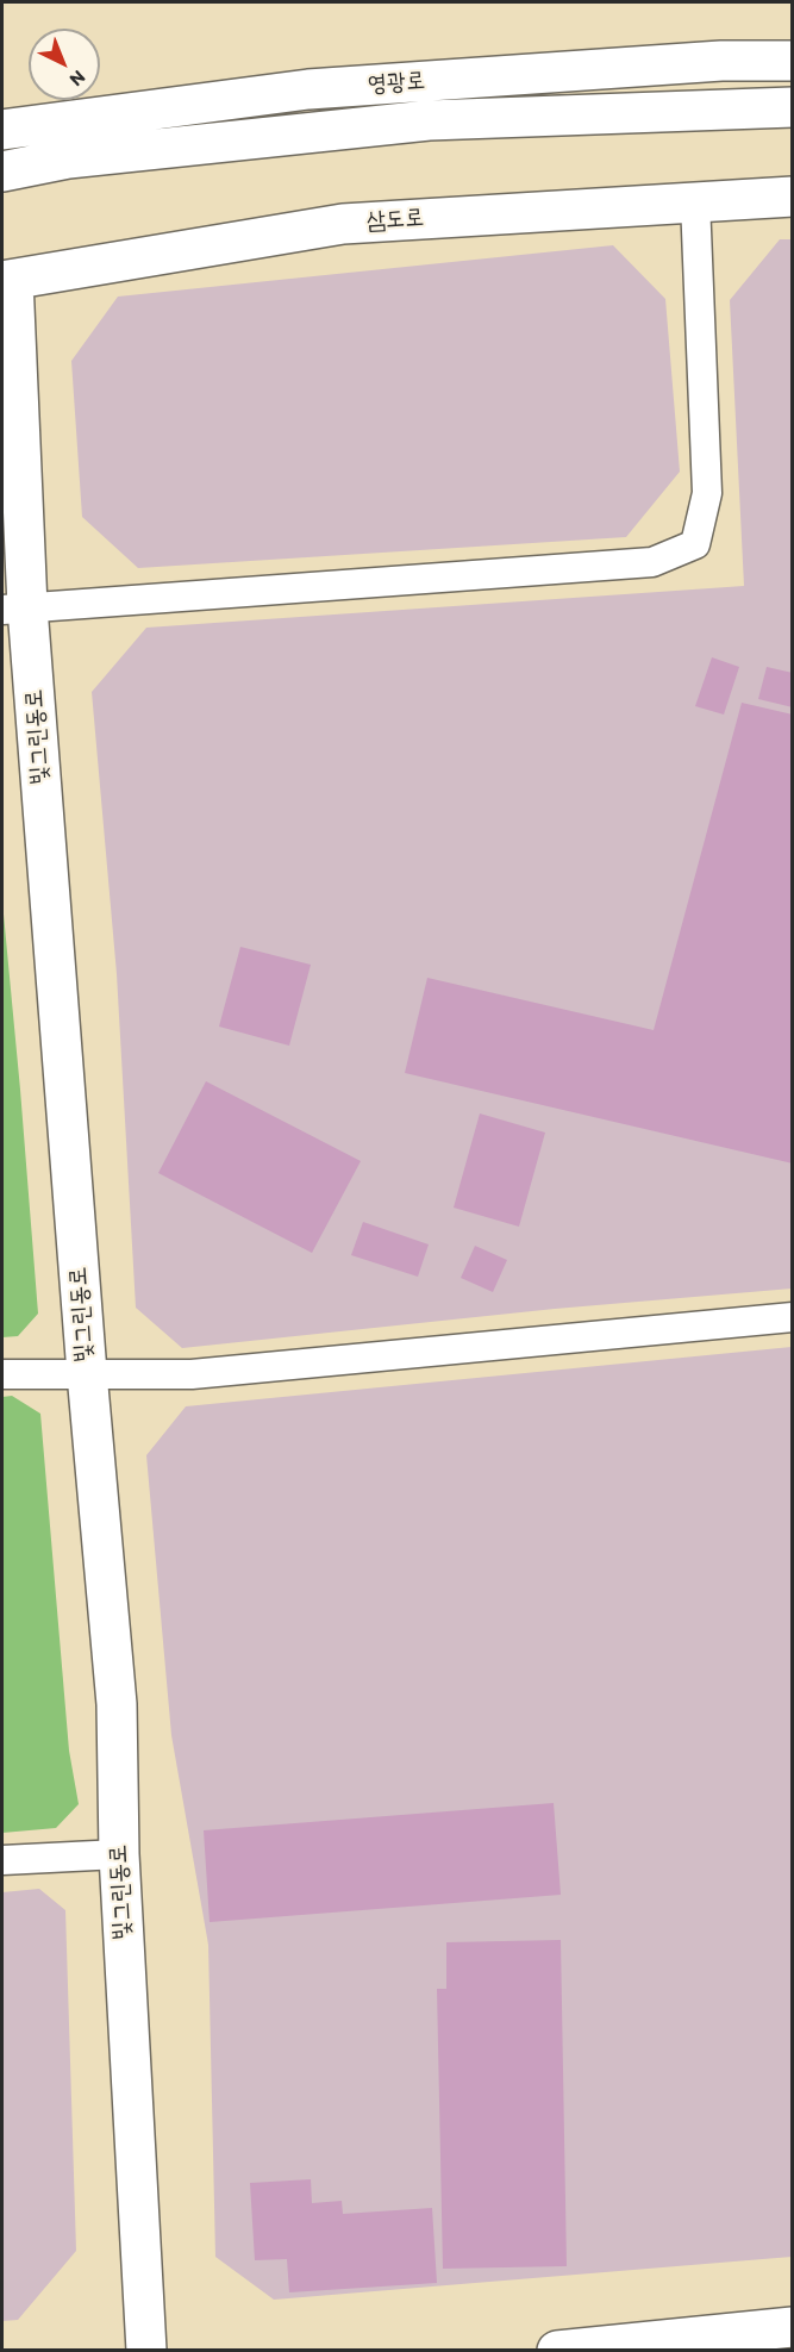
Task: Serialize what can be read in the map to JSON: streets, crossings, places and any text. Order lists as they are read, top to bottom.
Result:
{
  "streets": {
    "main road": ["영광로", "삼도로", "빛그린동로"]
  },
  "crossings": [
    ["삼도로", "빛그린동로"]
  ],
  "north": "bottom right"
}
